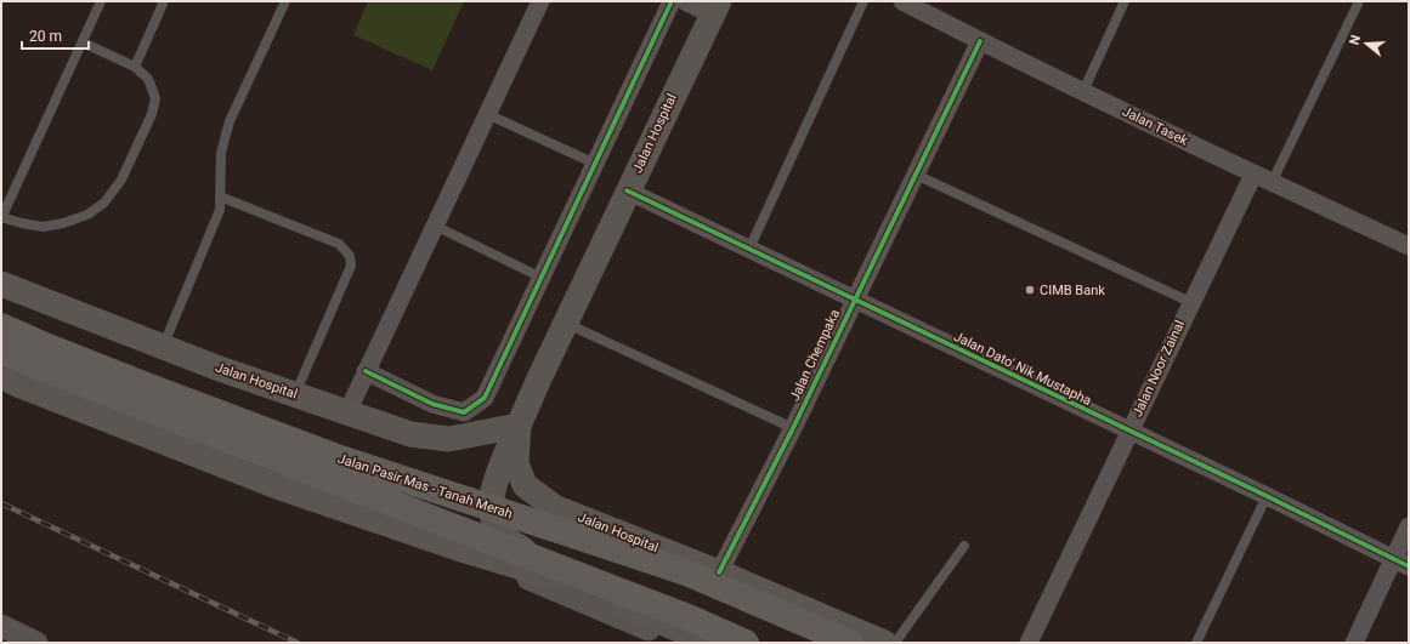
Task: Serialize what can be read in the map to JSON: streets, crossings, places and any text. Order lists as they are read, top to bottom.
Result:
{
  "streets": {
    "main road": ["Jalan Hospital", "Jalan Pasir Mas - Tanah Merah"],
    "street": [
      "Jalan Tasek",
      "Jalan Chempaka",
      "Jalan Dato' Nik Mustapha",
      "Jalan Noor Zainal"
    ]
  },
  "crossings": [
    ["Jalan Tasek", "Jalan Chempaka"],
    ["Jalan Tasek", "Jalan Noor Zainal"],
    ["Jalan Hospital", "Jalan Chempaka"],
    ["Jalan Hospital", "Jalan Dato' Nik Mustapha"],
    ["Jalan Chempaka", "Jalan Dato' Nik Mustapha"],
    ["Jalan Dato' Nik Mustapha", "Jalan Noor Zainal"]
  ],
  "places": ["CIMB Bank"],
  "scale_bar": "20 m",
  "north": "left"
}
